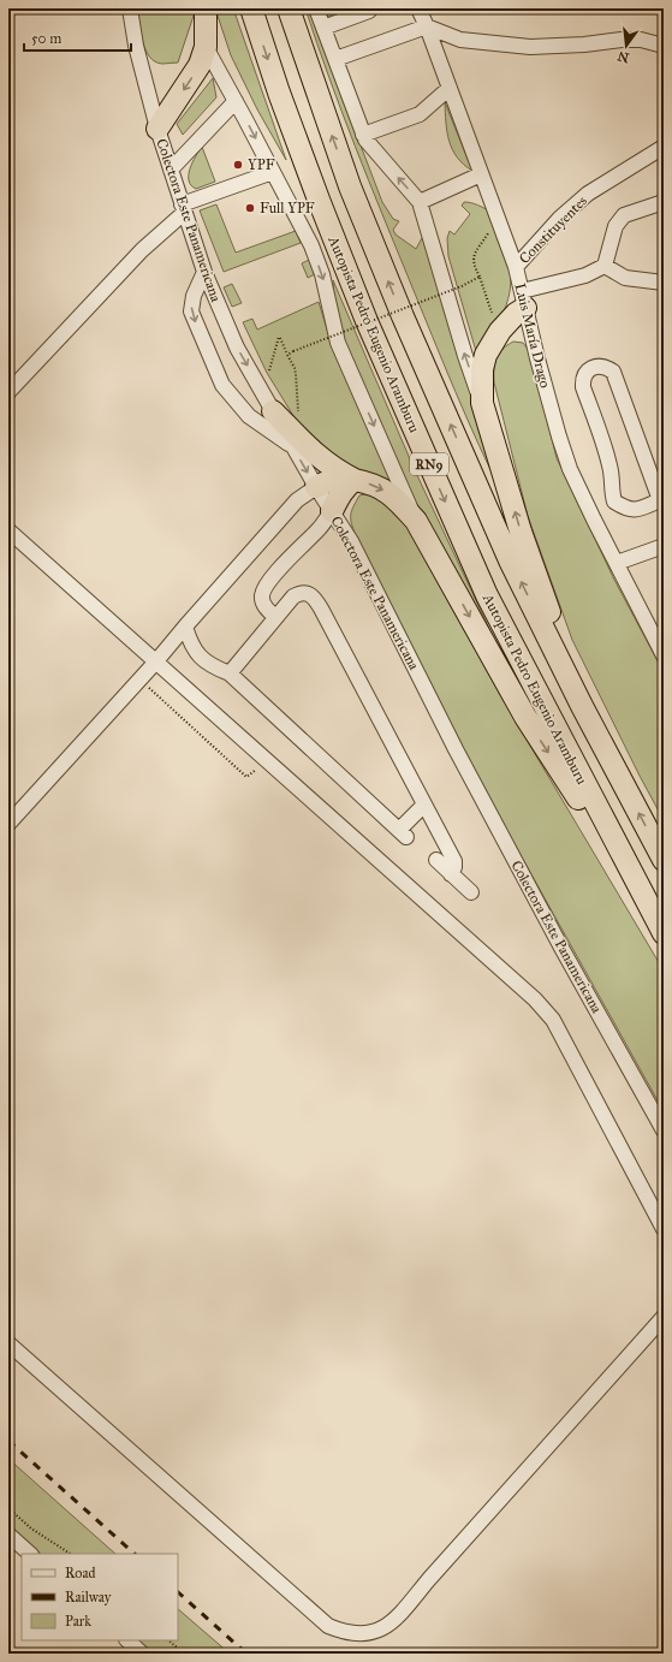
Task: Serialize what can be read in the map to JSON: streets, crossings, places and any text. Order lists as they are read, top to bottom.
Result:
{
  "streets": {
    "highway": ["Autopista Pedro Eugenio Aramburu", "RN9"],
    "street": ["Colectora Este Panamericana", "Constituyentes", "Luis María Drago"]
  },
  "crossings": [
    ["Constituyentes", "Luis María Drago"]
  ],
  "places": ["YPF", "Full YPF"],
  "legend": ["Road", "Railway", "Park"],
  "scale_bar": "50 m",
  "north": "bottom"
}
